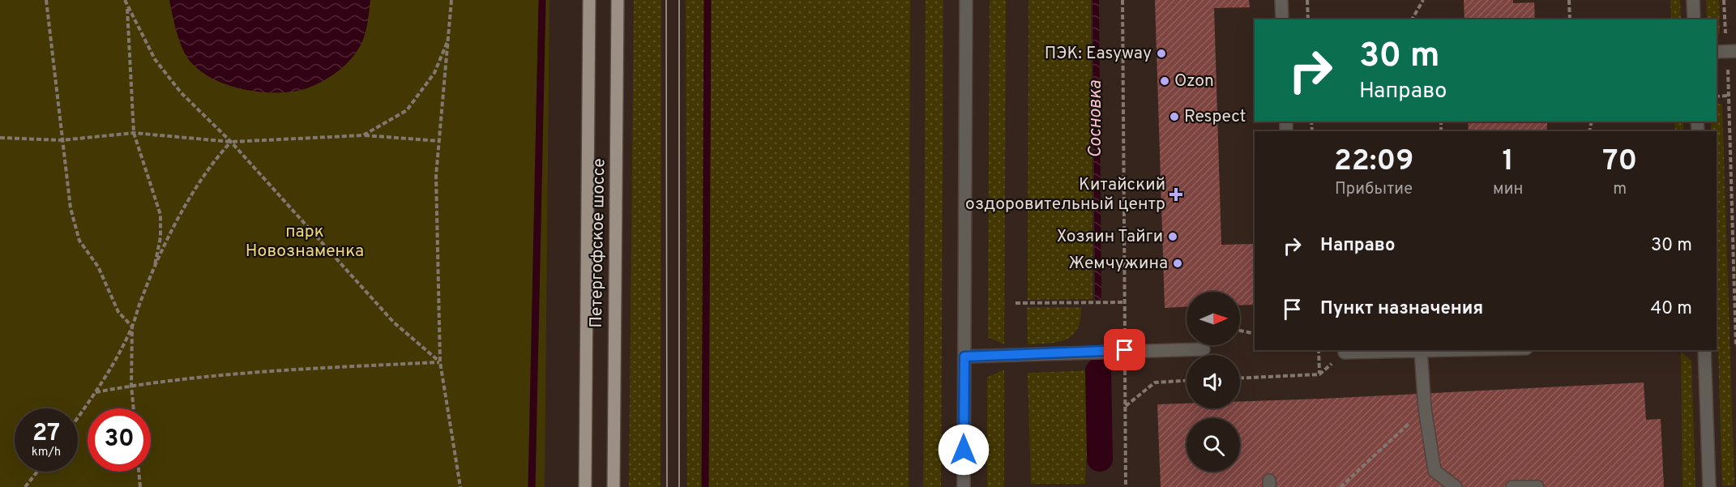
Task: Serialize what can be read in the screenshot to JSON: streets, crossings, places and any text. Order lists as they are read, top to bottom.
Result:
{
  "streets": {
    "main road": ["Петергофское шоссе"]
  },
  "water": ["Сосновка"],
  "parks": ["парк Новознаменка"],
  "places": {
    "other": [
      "ПЭК: Easyway",
      "Ozon",
      "Respect",
      "Хозяин Тайги",
      "Жемчужина"
    ],
    "health": ["Китайский оздоровительный центр"]
  },
  "north": "right",
  "page": {
    "turn": ["30 m", "Направо"],
    "eta": [
      "22:09",
      "Прибытие",
      "1",
      "мин",
      "70",
      "m"
    ],
    "list": [
      {
        "name": "Направо",
        "value": "30 m"
      },
      {
        "name": "Пункт назначения",
        "value": "40 m"
      }
    ],
    "speed": "27 km/h",
    "limit": "30"
  }
}
